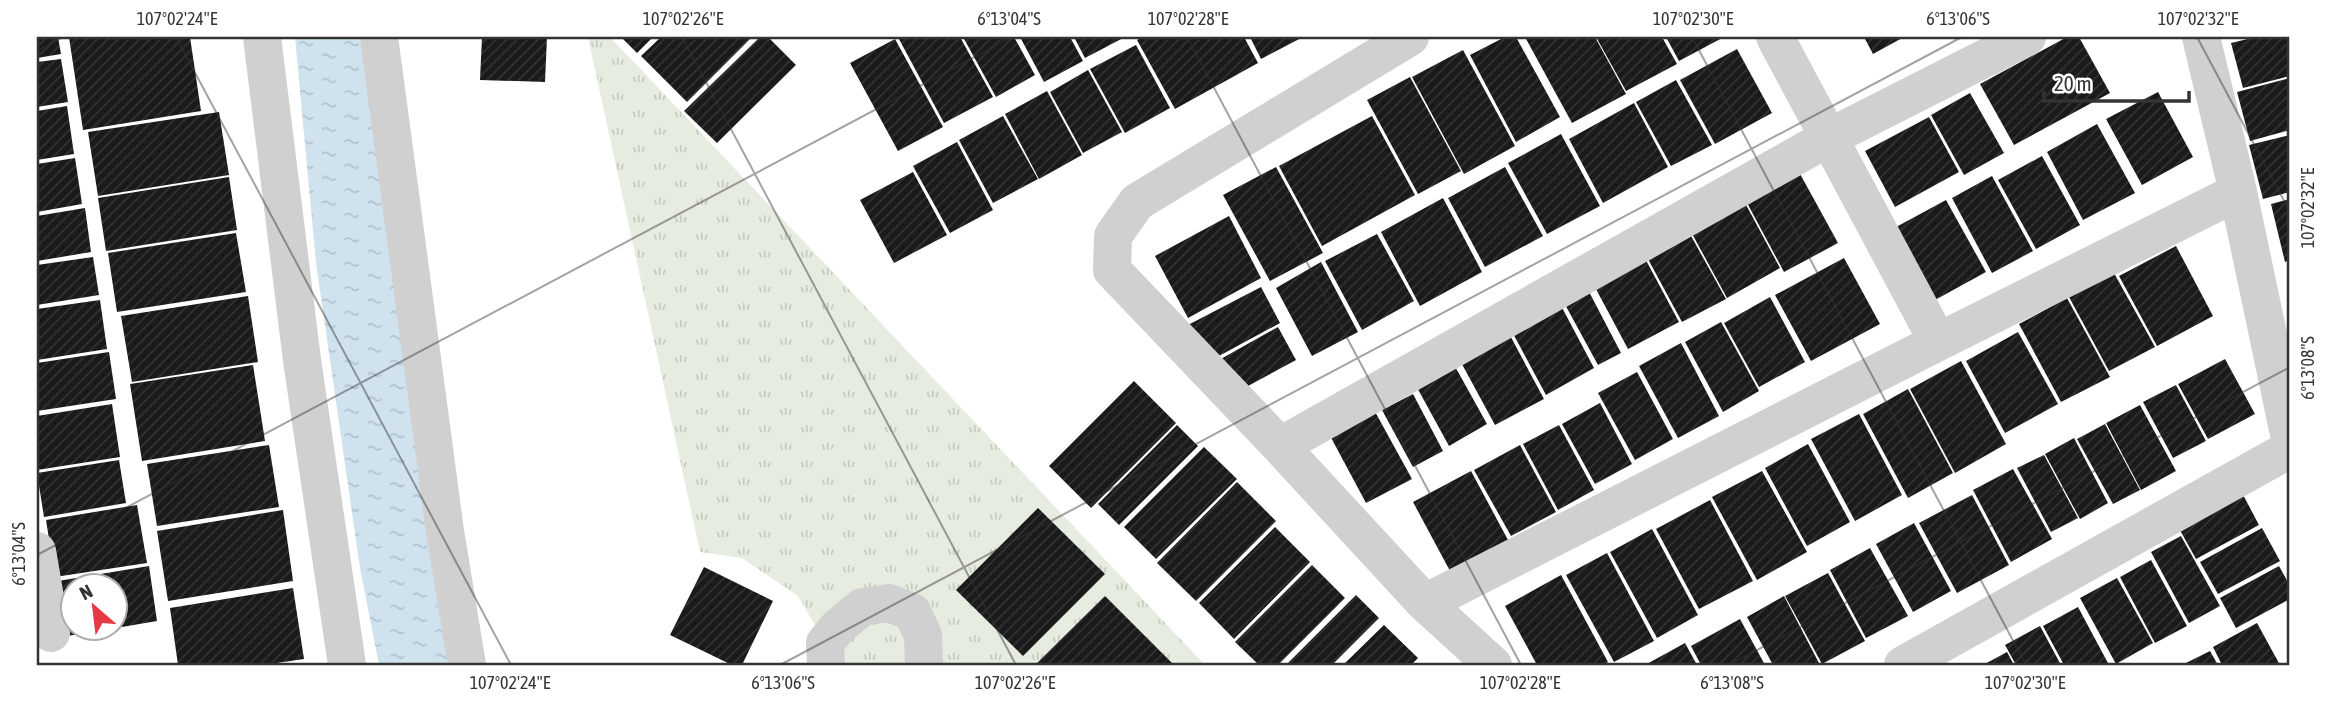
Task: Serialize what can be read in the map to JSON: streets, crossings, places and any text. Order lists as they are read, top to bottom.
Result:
{
  "scale_bar": "20 m",
  "north": "top left",
  "coordinates": [
    "107°02'24\"E",
    "107°02'26\"E",
    "6°13'04\"S",
    "107°02'28\"E",
    "107°02'30\"E",
    "6°13'06\"S",
    "107°02'32\"E",
    "6°13'08\"S"
  ]
}
